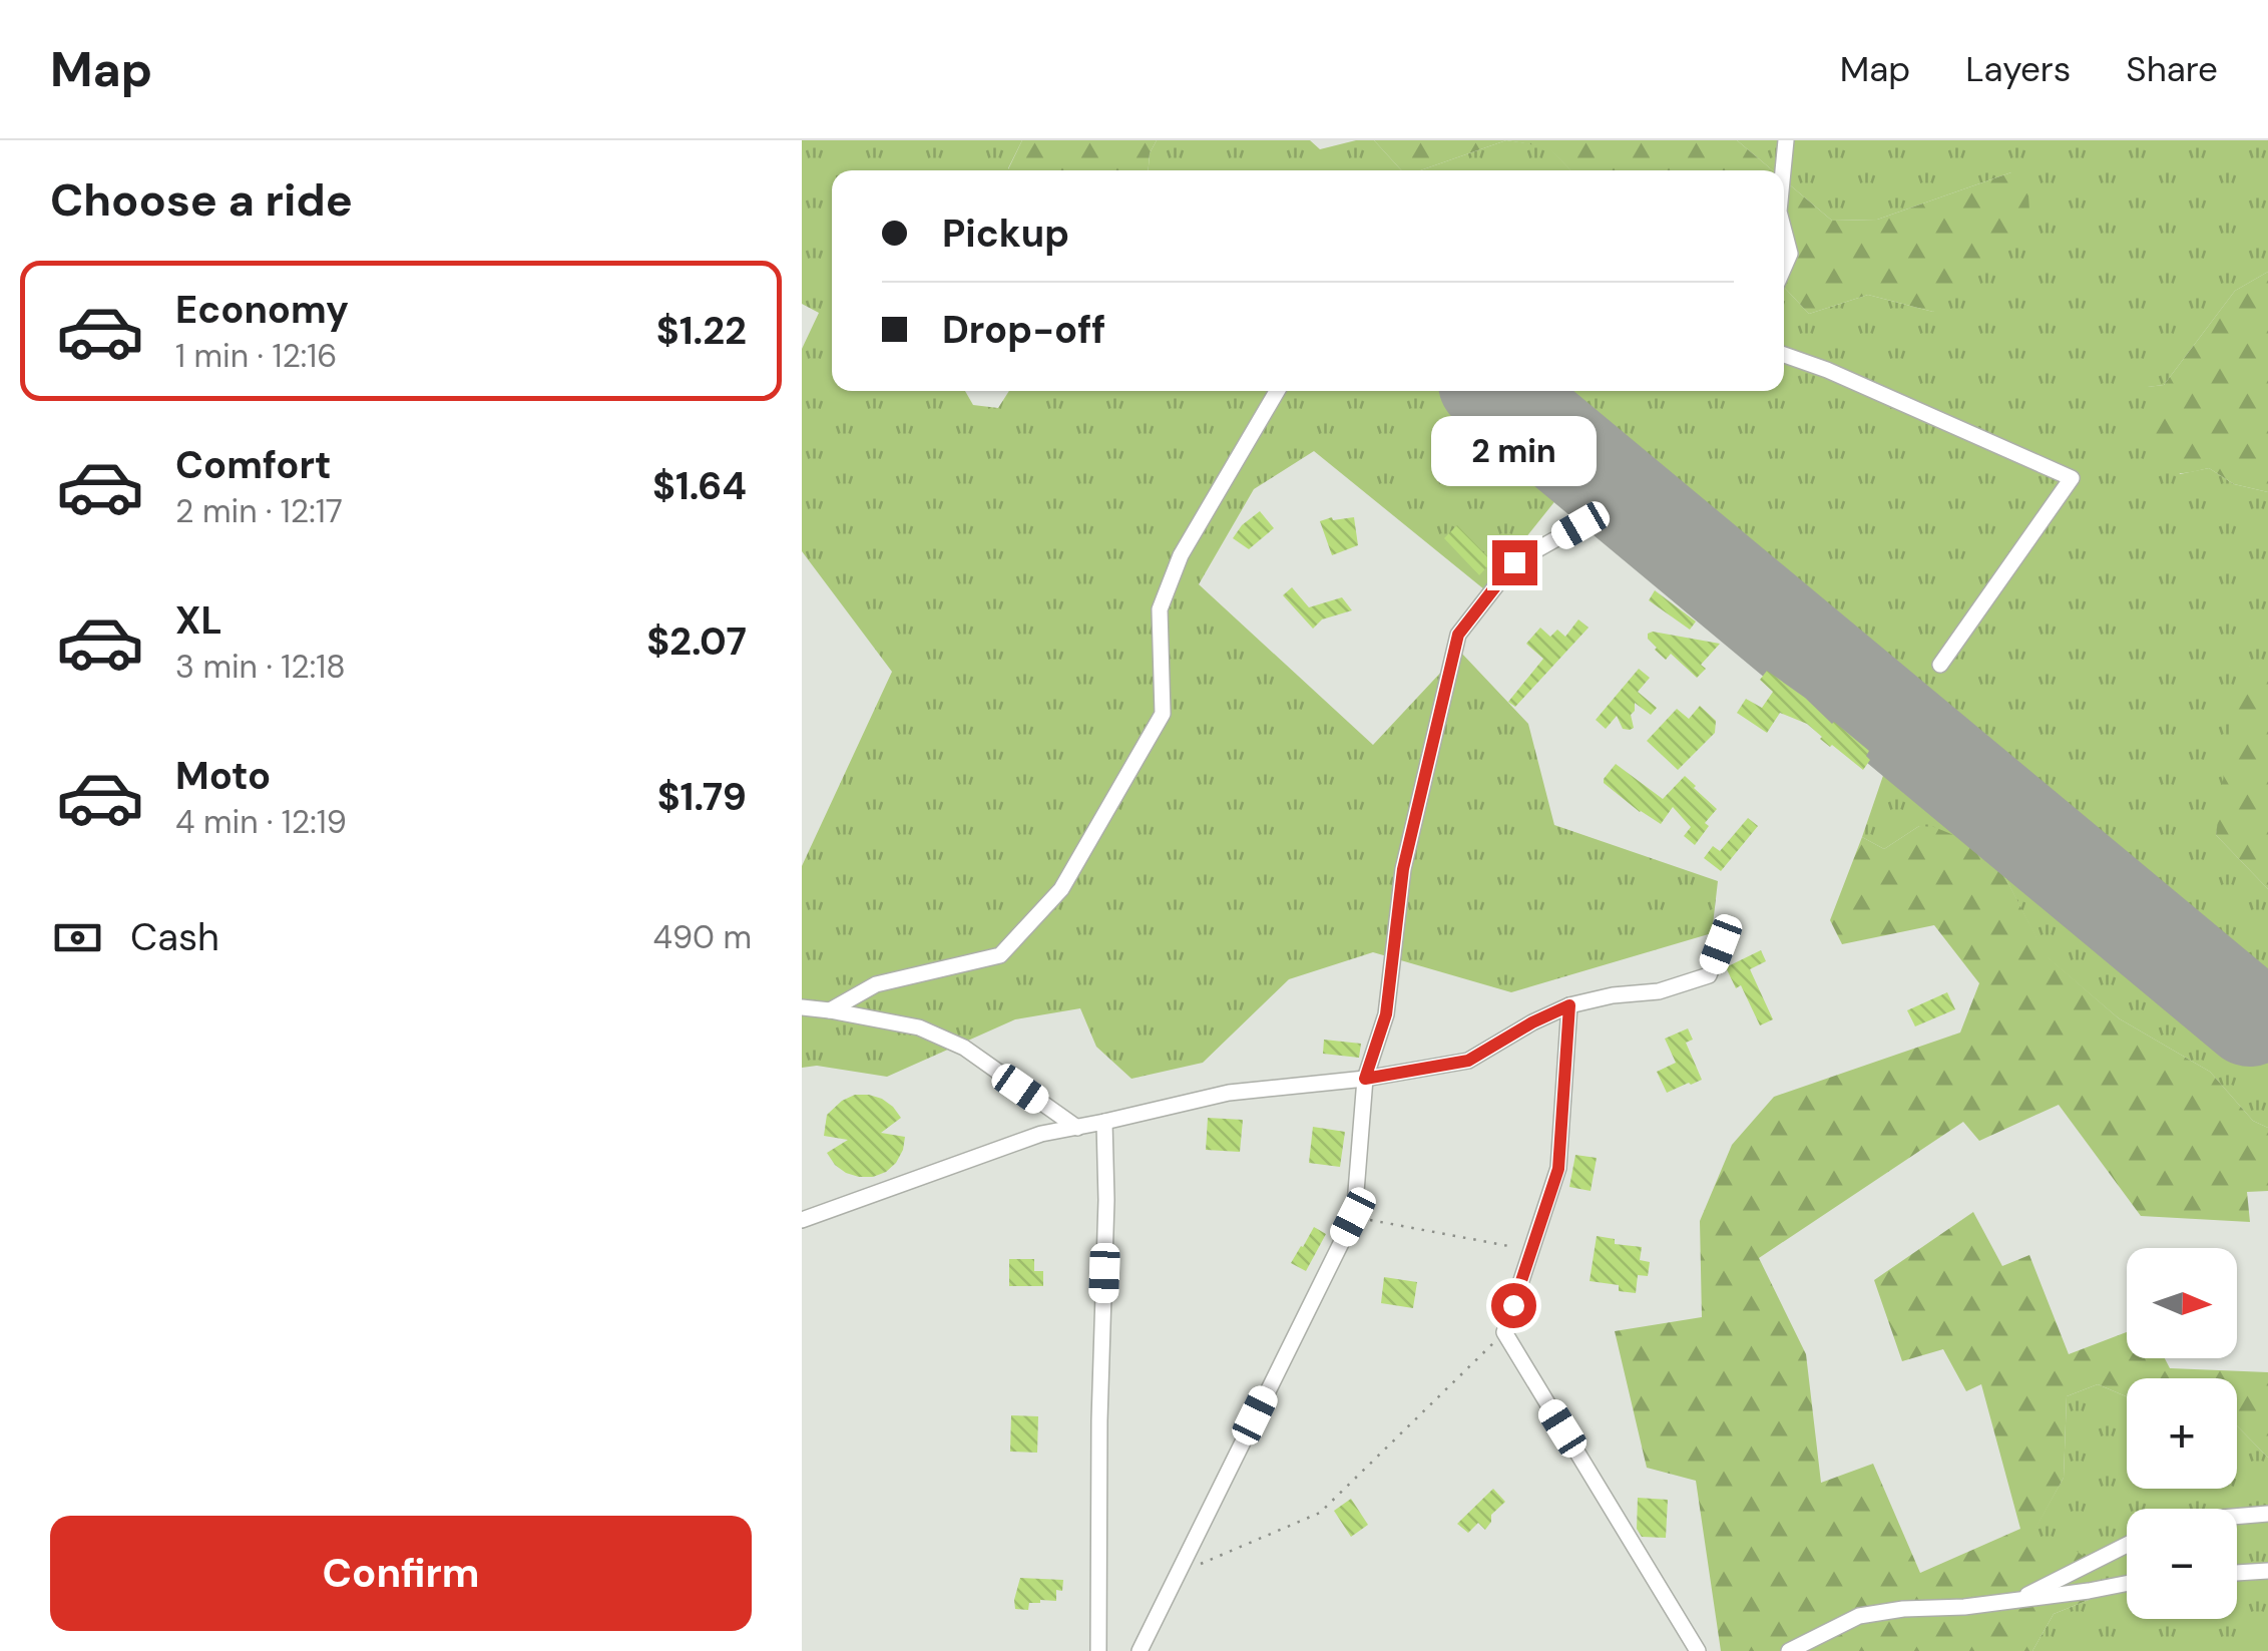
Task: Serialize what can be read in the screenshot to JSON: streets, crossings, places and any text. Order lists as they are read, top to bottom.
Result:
{
  "north": "right",
  "page": {
    "header": "Map",
    "nav": ["Map", "Layers", "Share"],
    "heading": "Choose a ride",
    "banner": ["Pickup", "Drop-off"],
    "list": [
      {
        "name": "Economy",
        "note": "1 min · 12:16",
        "value": "$1.22"
      },
      {
        "name": "Comfort",
        "note": "2 min · 12:17",
        "value": "$1.64"
      },
      {
        "name": "XL",
        "note": "3 min · 12:18",
        "value": "$2.07"
      },
      {
        "name": "Moto",
        "note": "4 min · 12:19",
        "value": "$1.79"
      }
    ],
    "bubble": "2 min",
    "pay": ["Cash", "490 m"],
    "map_buttons": ["+", "−"],
    "buttons": "Confirm"
  }
}
